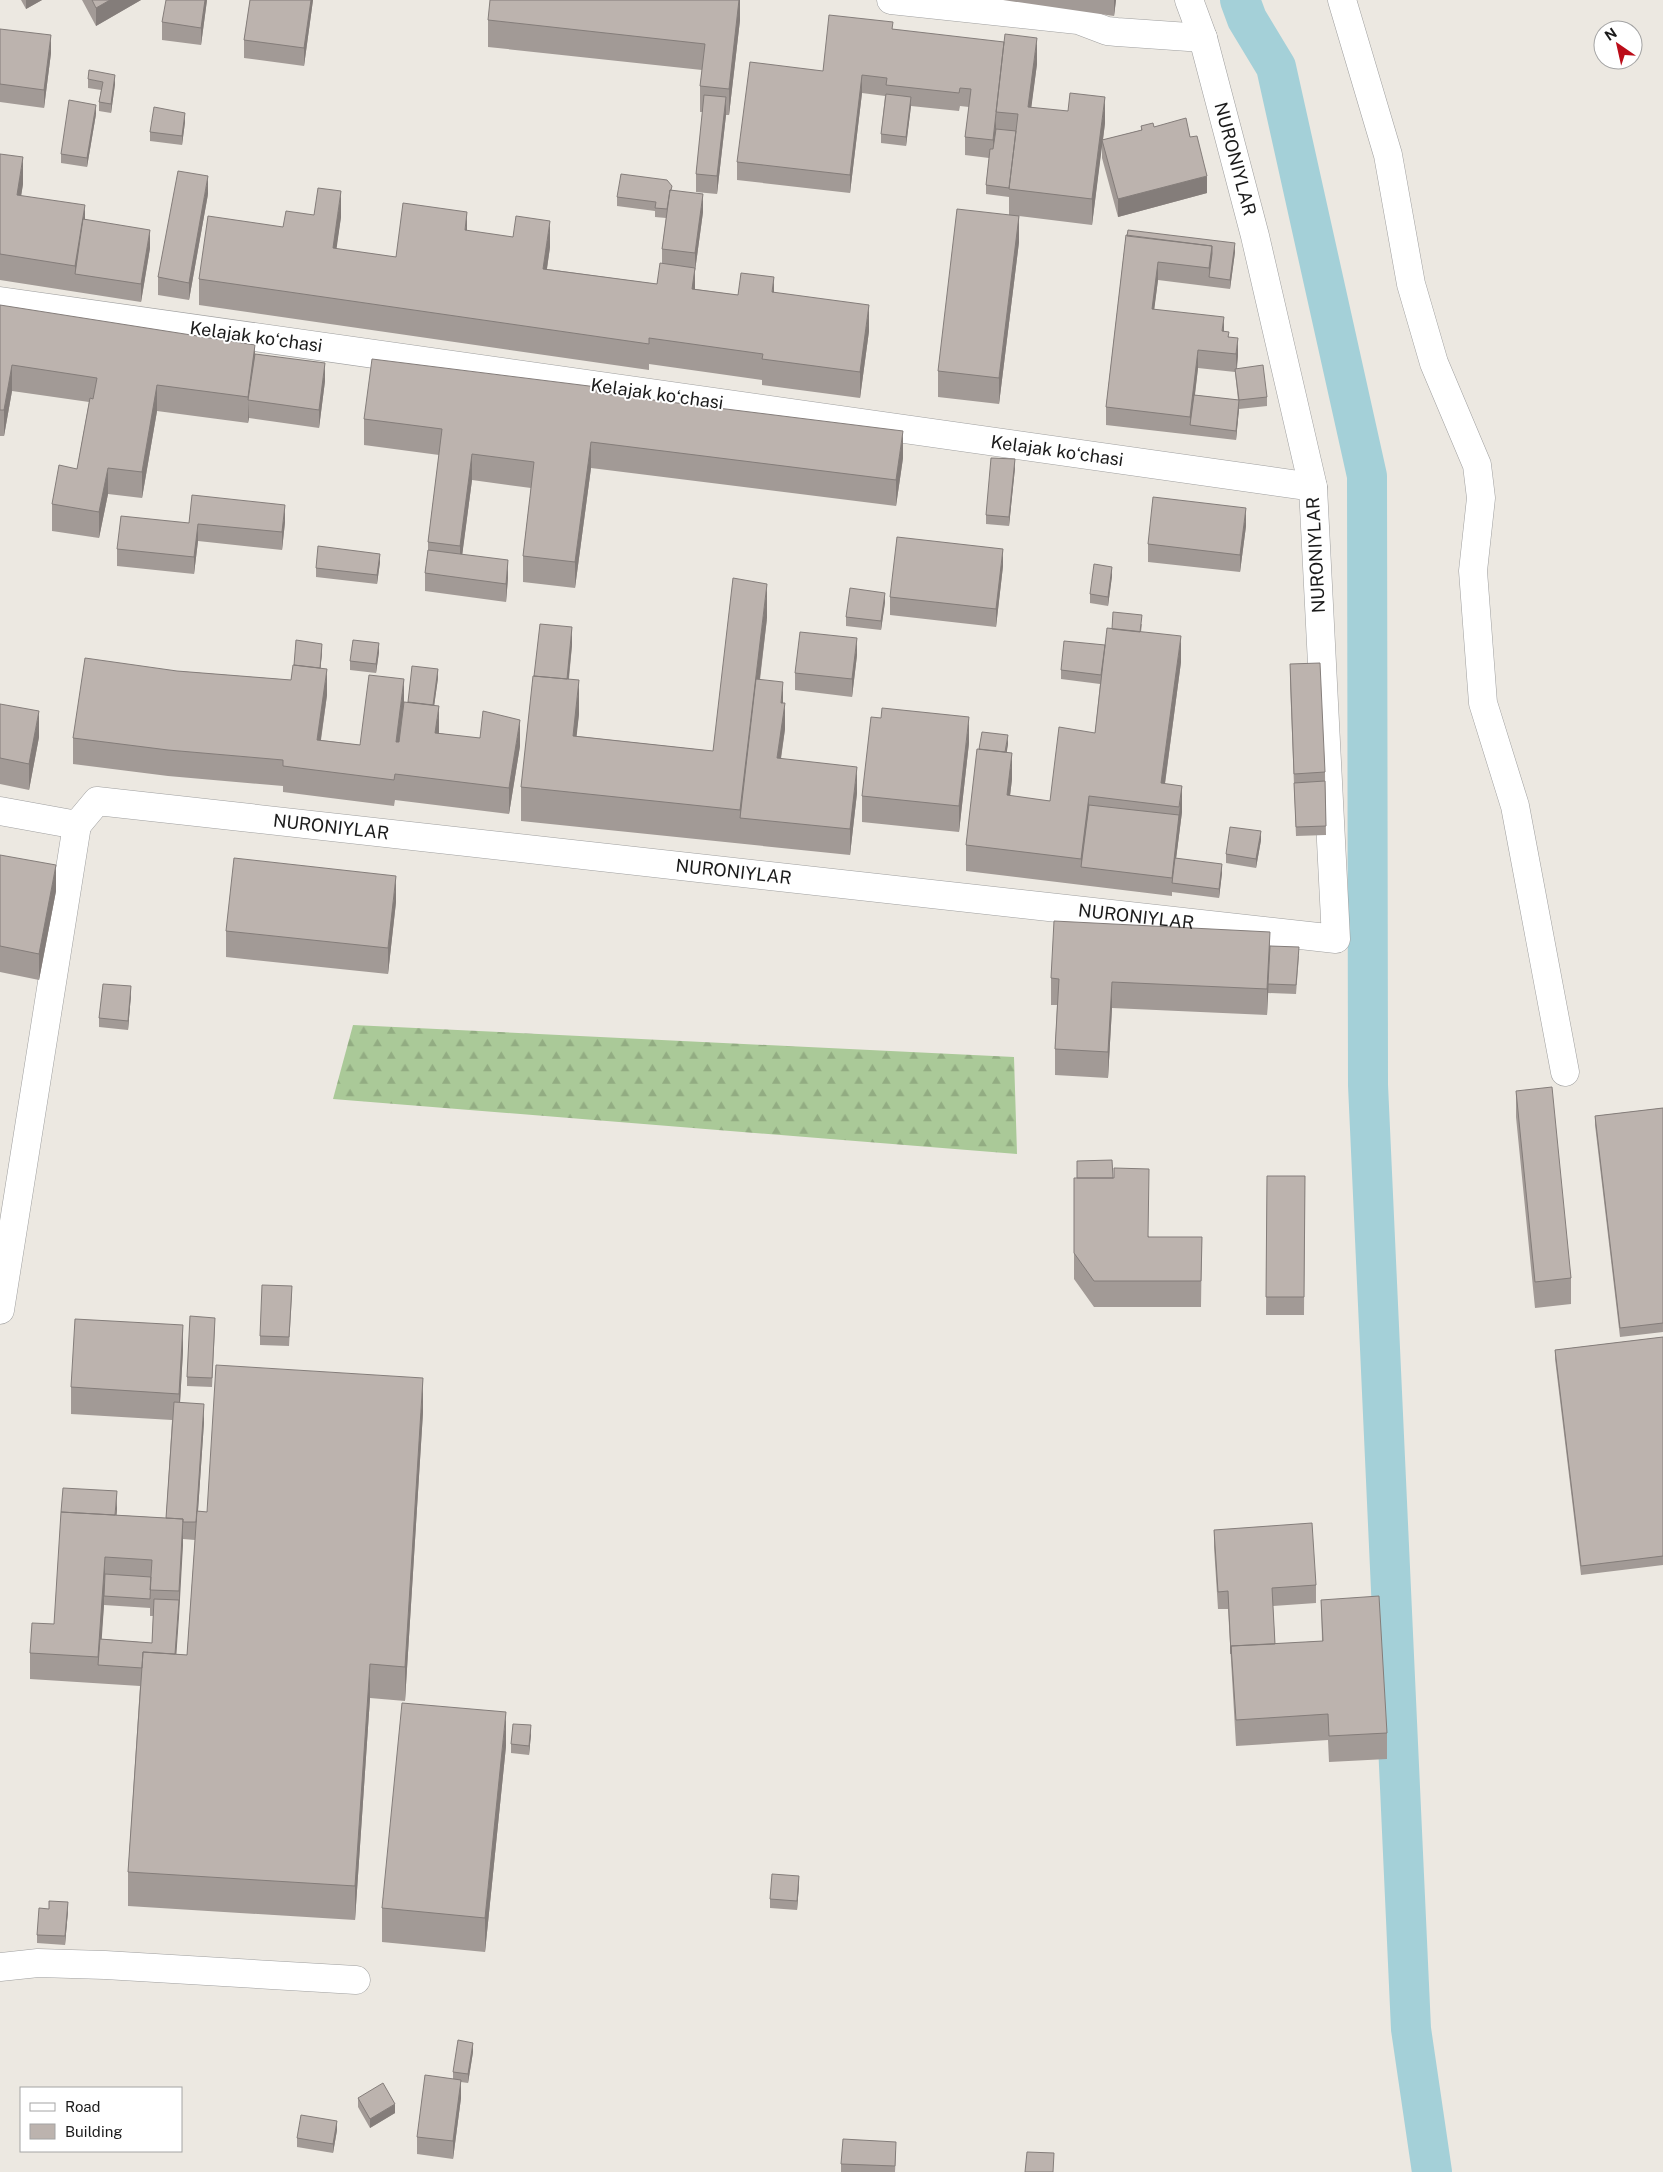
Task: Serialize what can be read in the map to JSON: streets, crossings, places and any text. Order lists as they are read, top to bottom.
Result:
{
  "streets": {
    "street": ["NURONIYLAR", "Kelajak koʻchasi"]
  },
  "crossings": [
    ["NURONIYLAR", "Kelajak koʻchasi"]
  ],
  "legend": ["Road", "Building"],
  "north": "top left"
}
